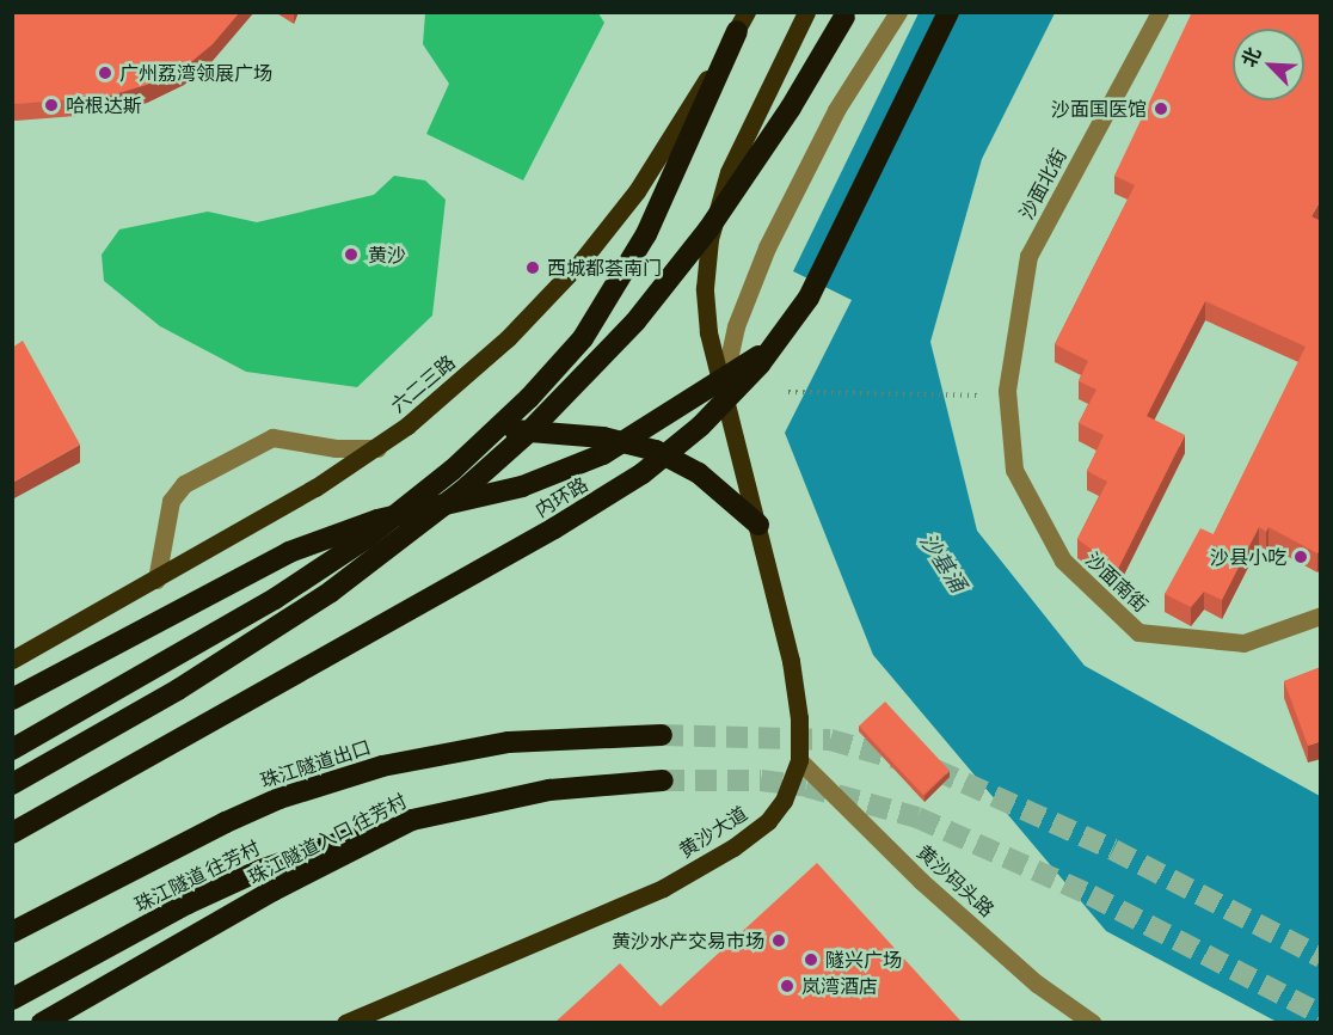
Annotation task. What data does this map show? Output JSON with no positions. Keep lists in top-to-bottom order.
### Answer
{
  "streets": {
    "highway": [
      "内环路",
      "珠江隧道出口",
      "珠江隧道入口 往芳村",
      "珠江隧道 往芳村"
    ],
    "main road": ["六二三路", "黄沙大道"],
    "street": ["沙面北街", "沙面南街", "黄沙码头路"]
  },
  "crossings": [
    ["沙面北街", "沙面南街"],
    ["黄沙大道", "黄沙码头路"],
    ["珠江隧道入口 往芳村", "珠江隧道 往芳村"]
  ],
  "water": ["沙基涌"],
  "places": [
    "广州荔湾领展广场",
    "哈根达斯",
    "沙面国医馆",
    "黄沙",
    "西城都荟南门",
    "沙县小吃",
    "黄沙水产交易市场",
    "隧兴广场",
    "岚湾酒店"
  ],
  "north": "top left"
}
